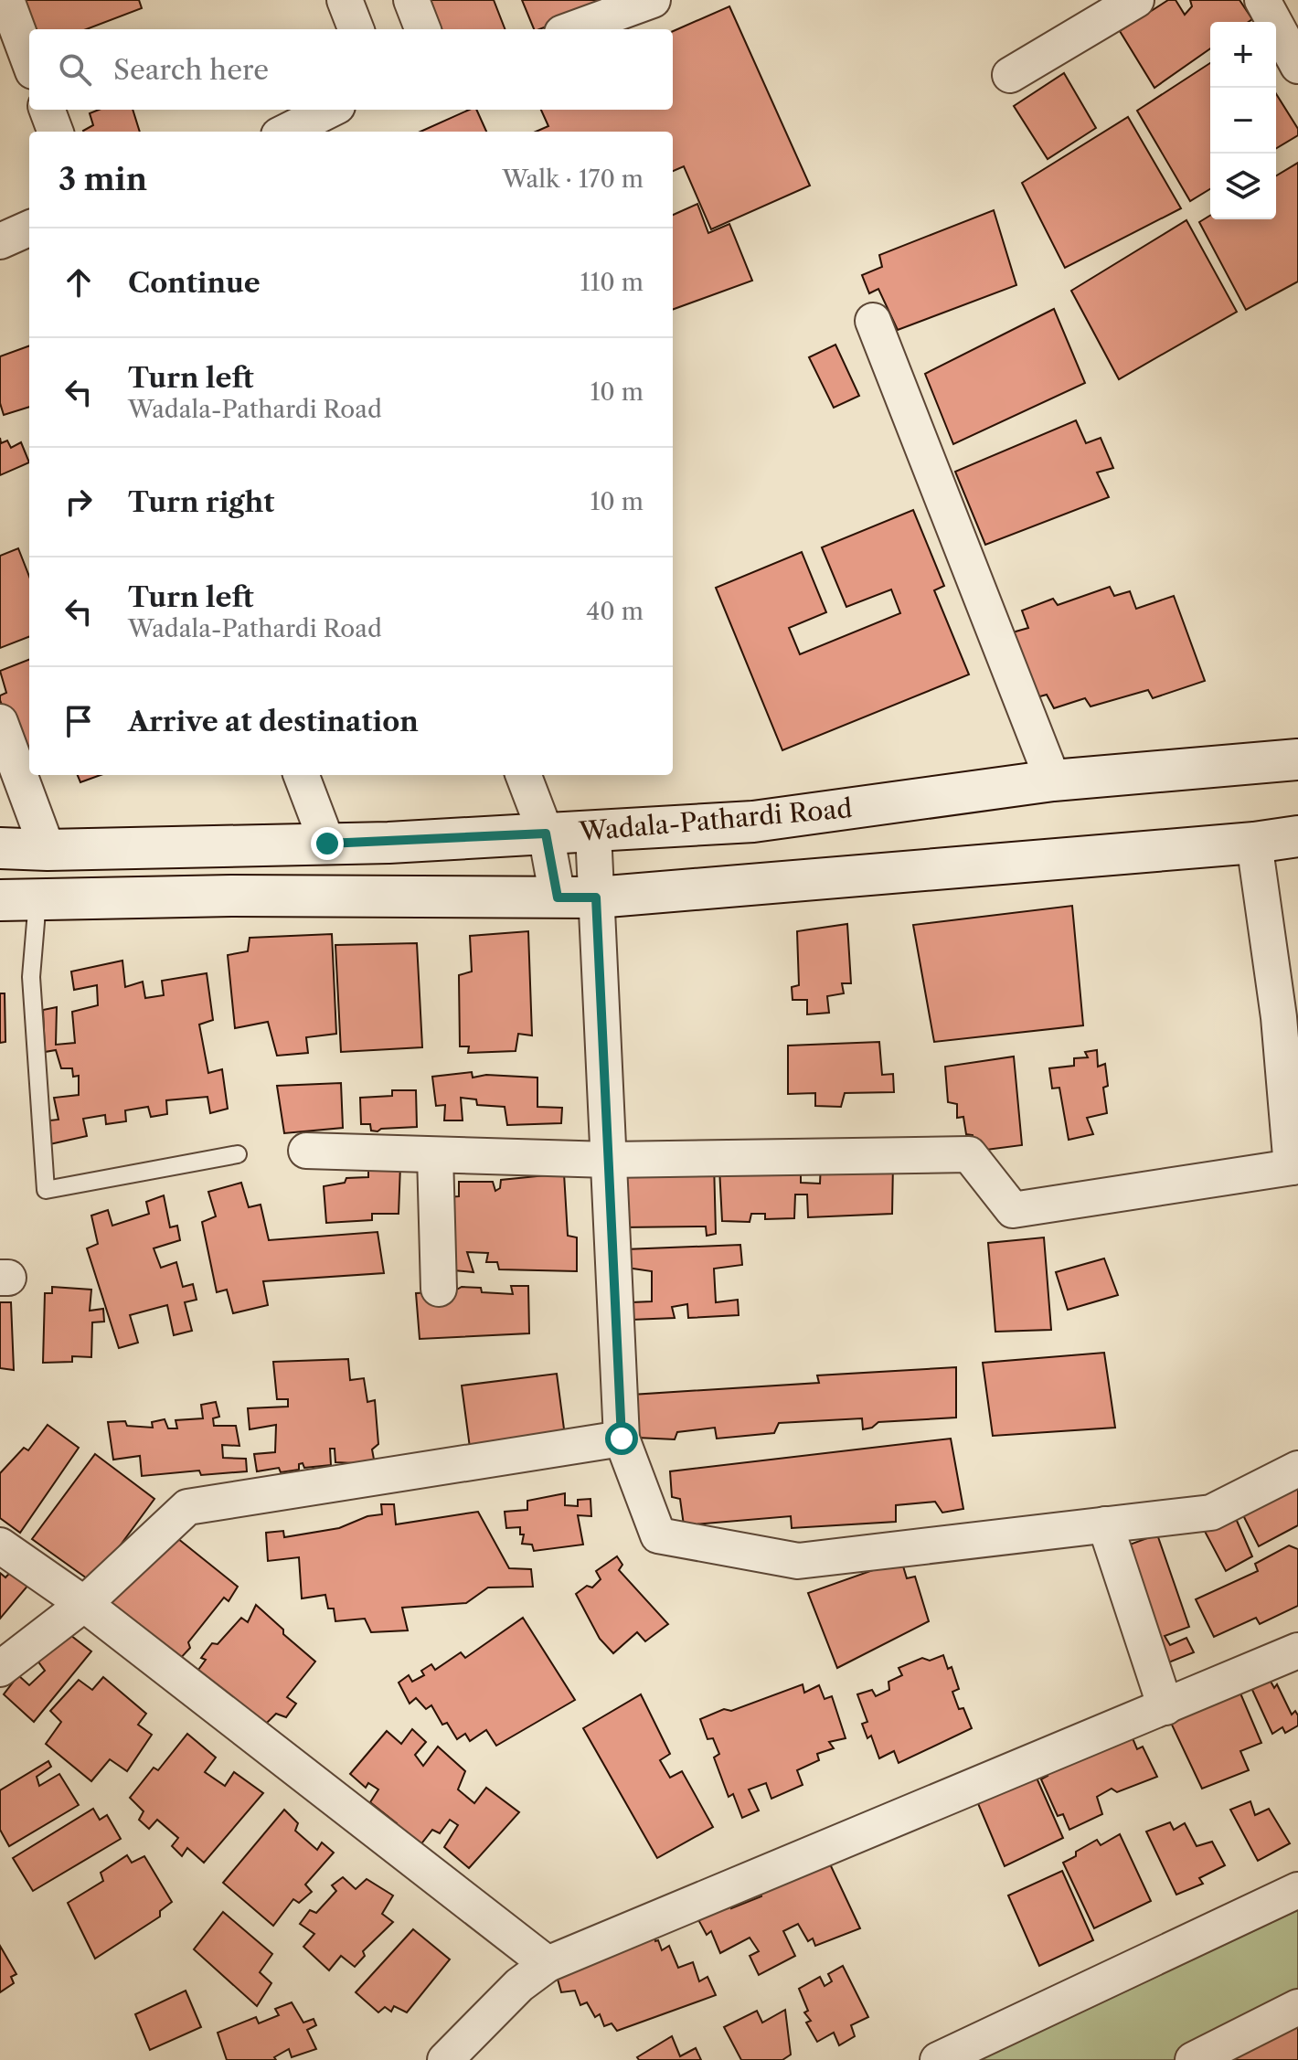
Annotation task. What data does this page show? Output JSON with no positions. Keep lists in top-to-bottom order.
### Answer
{
  "streets": {
    "main road": ["Wadala-Pathardi Road"]
  },
  "page": {
    "map_buttons": ["+", "−"],
    "search": "Search here",
    "heading": ["3 min", "Walk · 170 m"],
    "list": [
      ["Continue", "110 m"],
      ["Turn left", "Wadala-Pathardi Road", "10 m"],
      ["Turn right", "10 m"],
      ["Turn left", "Wadala-Pathardi Road", "40 m"],
      "Arrive at destination"
    ]
  }
}
